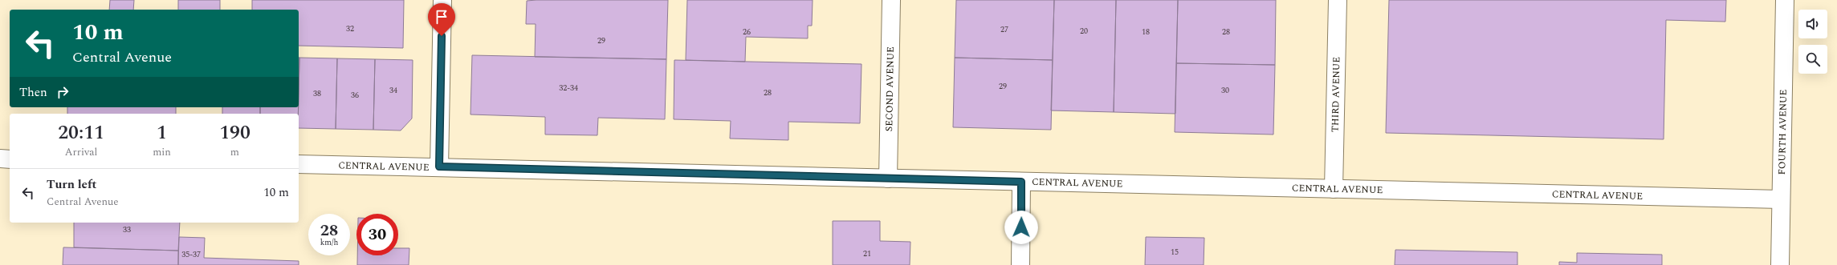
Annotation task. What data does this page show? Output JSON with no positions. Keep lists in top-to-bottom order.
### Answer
{
  "streets": {
    "street": [
      "SECOND AVENUE",
      "THIRD AVENUE",
      "FOURTH AVENUE",
      "CENTRAL AVENUE"
    ]
  },
  "crossings": [
    ["SECOND AVENUE", "CENTRAL AVENUE"],
    ["THIRD AVENUE", "CENTRAL AVENUE"],
    ["FOURTH AVENUE", "CENTRAL AVENUE"]
  ],
  "house_numbers": [
    "32",
    "27",
    "20",
    "26",
    "18",
    "28",
    "29",
    "29",
    "32-34",
    "34",
    "30",
    "28",
    "38",
    "36",
    "33",
    "15",
    "21",
    "35-37"
  ],
  "page": {
    "turn": ["10 m", "Central Avenue"],
    "then": "Then",
    "eta": [
      "20:11",
      "Arrival",
      "1",
      "min",
      "190",
      "m"
    ],
    "list": [
      {
        "name": "Turn left",
        "note": "Central Avenue",
        "value": "10 m"
      }
    ],
    "speed": "28 km/h",
    "limit": "30"
  }
}
